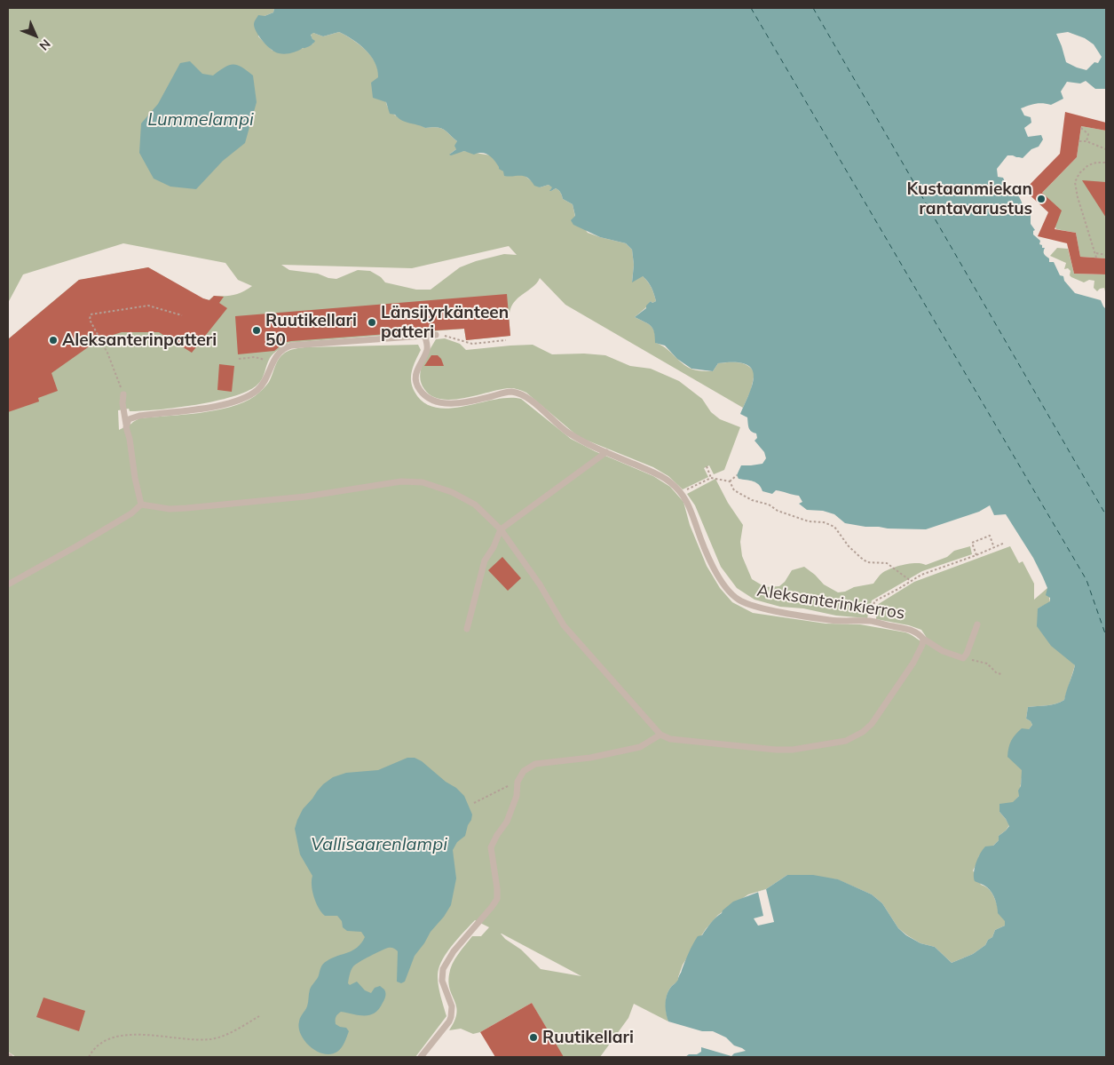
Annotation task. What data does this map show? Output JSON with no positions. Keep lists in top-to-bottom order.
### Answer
{
  "streets": {
    "lane": ["Aleksanterinkierros"]
  },
  "water": ["Lummelampi", "Vallisaarenlampi"],
  "places": [
    "Kustaanmiekan rantavarustus",
    "Länsijyrkänteen patteri",
    "Ruutikellari 50",
    "Aleksanterinpatteri",
    "Ruutikellari"
  ],
  "north": "bottom right"
}
